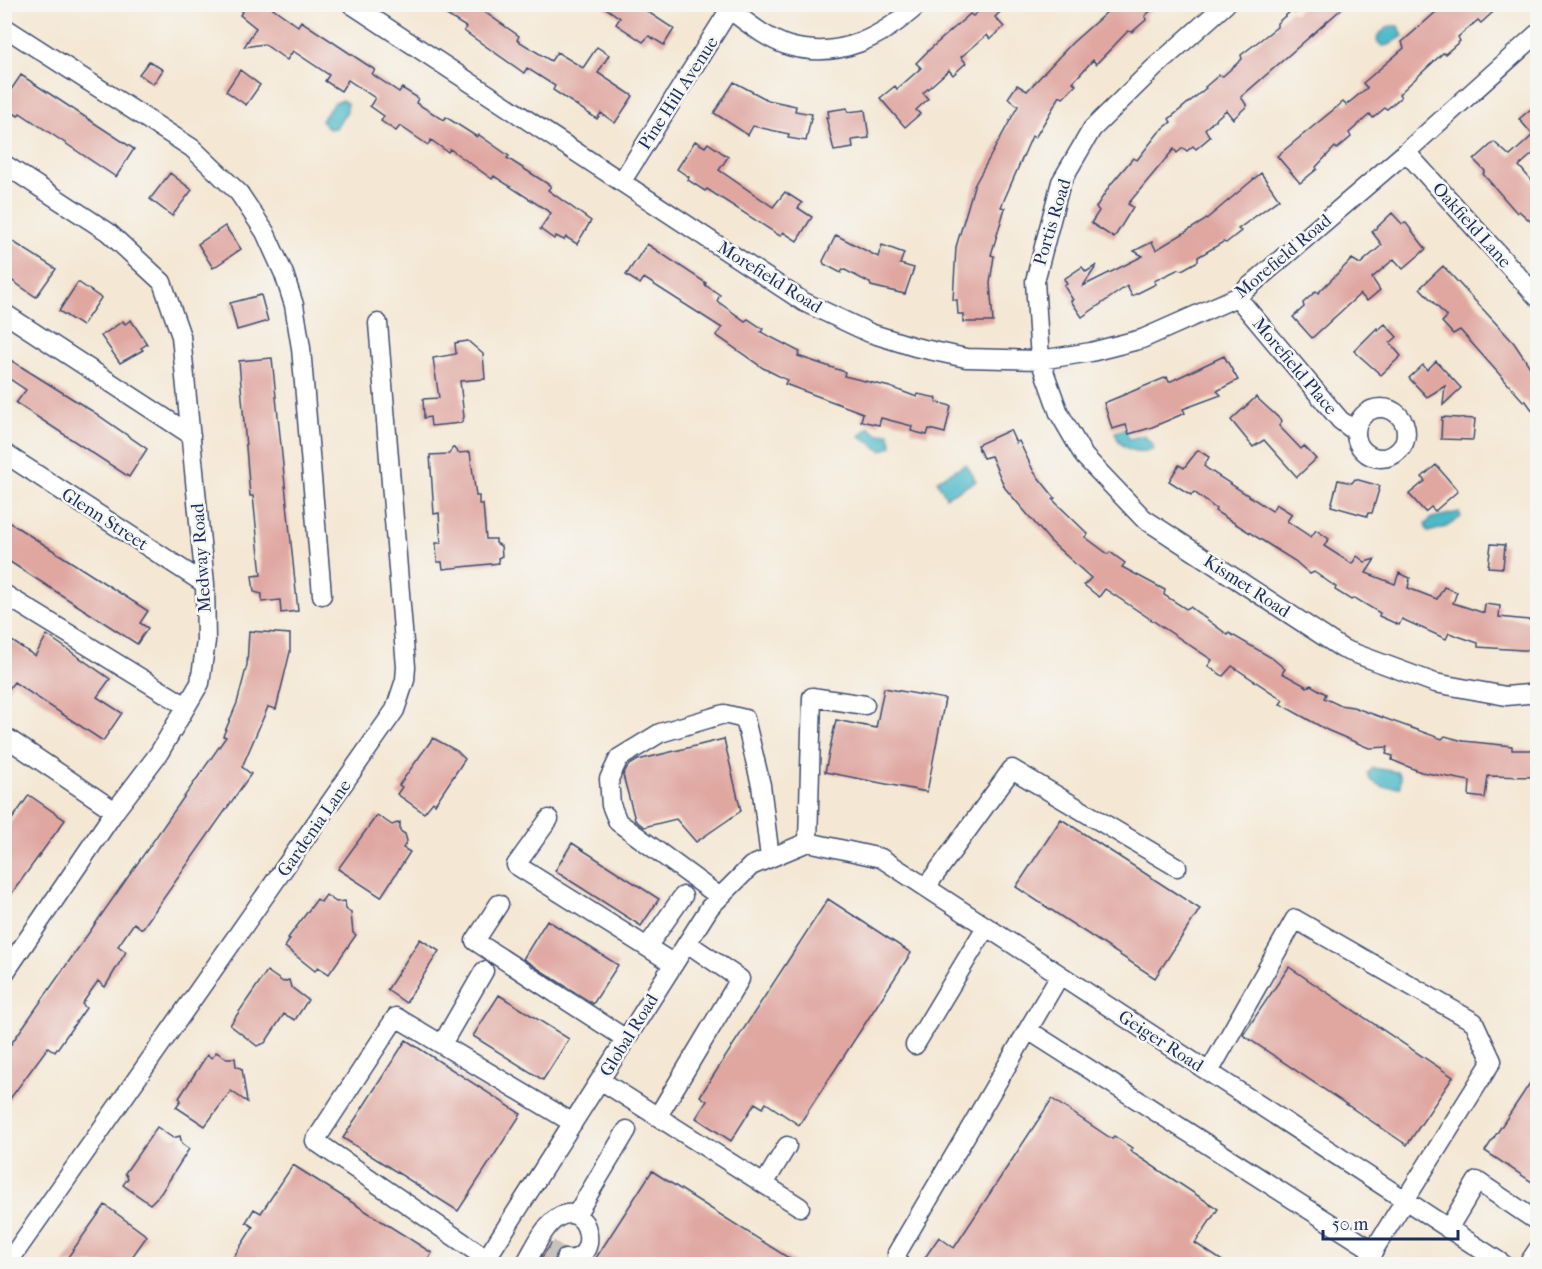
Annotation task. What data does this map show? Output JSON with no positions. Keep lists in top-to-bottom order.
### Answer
{
  "streets": {
    "street": [
      "Pine Hill Avenue",
      "Portis Road",
      "Oakfield Lane",
      "Morefield Road",
      "Morefield Place",
      "Glenn Street",
      "Medway Road",
      "Kismet Road",
      "Gardenia Lane",
      "Global Road",
      "Geiger Road"
    ]
  },
  "crossings": [
    ["Pine Hill Avenue", "Morefield Road"],
    ["Portis Road", "Morefield Road"],
    ["Portis Road", "Kismet Road"],
    ["Oakfield Lane", "Morefield Road"],
    ["Morefield Road", "Morefield Place"],
    ["Morefield Road", "Kismet Road"],
    ["Glenn Street", "Medway Road"],
    ["Global Road", "Geiger Road"]
  ],
  "scale_bar": "50 m"
}
